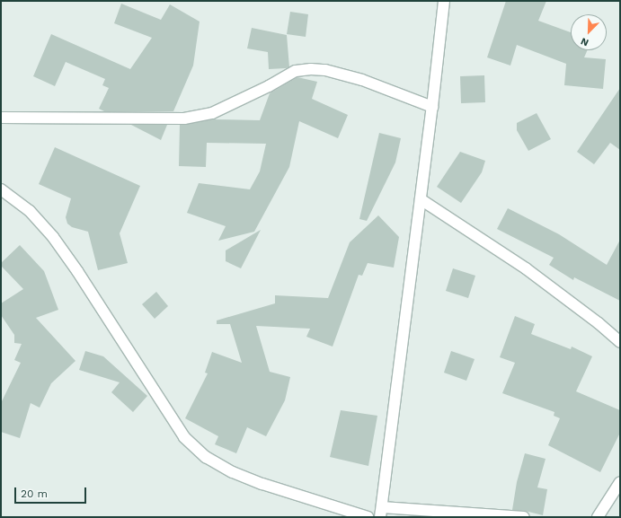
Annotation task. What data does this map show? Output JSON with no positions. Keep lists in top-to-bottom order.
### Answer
{
  "scale_bar": "20 m",
  "north": "bottom left"
}
